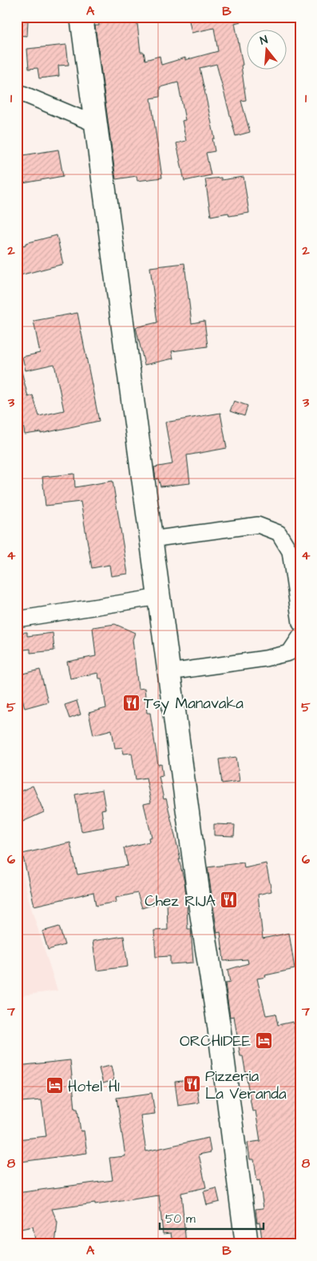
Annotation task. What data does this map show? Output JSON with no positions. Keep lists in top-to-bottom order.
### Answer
{
  "places": {
    "restaurant": ["Tsy Manavaka", "Chez RIJA", "Pizzeria La Veranda"],
    "hotel": ["ORCHIDEE", "Hotel H1"]
  },
  "scale_bar": "50 m",
  "north": "top",
  "grid": {
    "columns": ["A", "B"],
    "rows": [
      "1",
      "2",
      "3",
      "4",
      "5",
      "6",
      "7",
      "8"
    ]
  }
}
